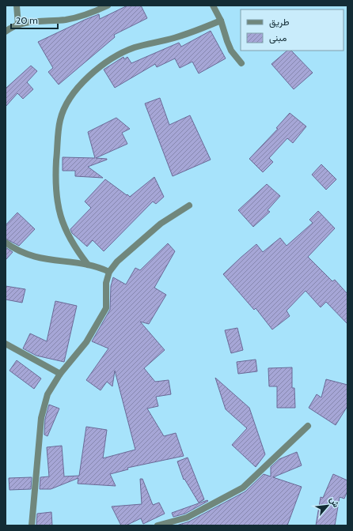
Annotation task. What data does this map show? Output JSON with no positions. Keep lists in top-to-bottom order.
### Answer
{
  "legend": ["طريق", "مبنى"],
  "scale_bar": "20 m",
  "north": "top right"
}
